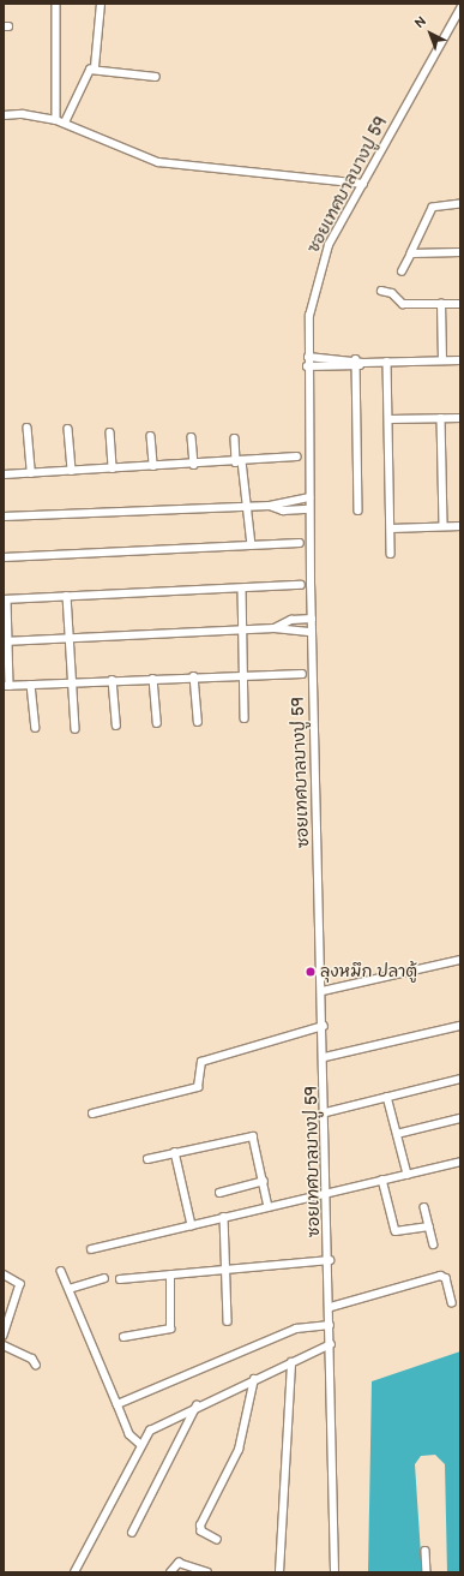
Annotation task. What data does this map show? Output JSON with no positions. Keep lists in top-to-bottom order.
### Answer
{
  "streets": {
    "street": ["ซอยเทศบาลบางปู 59"]
  },
  "places": ["ลุงหมึก ปลาตู้"],
  "north": "top left"
}
